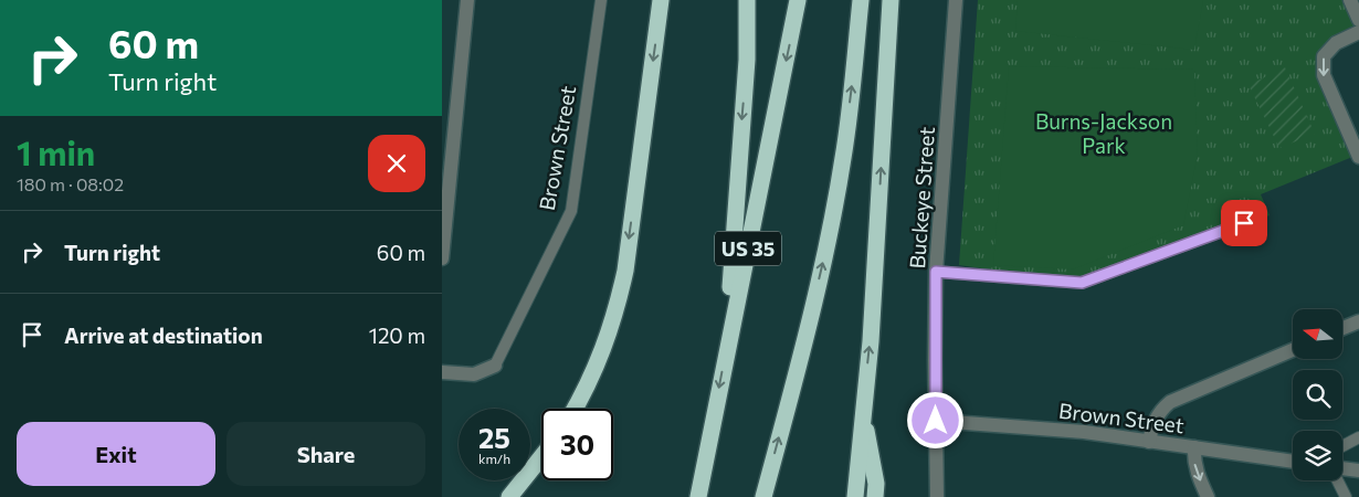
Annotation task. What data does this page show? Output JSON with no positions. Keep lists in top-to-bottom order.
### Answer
{
  "streets": {
    "highway": ["US 35"],
    "street": ["Brown Street", "Buckeye Street"]
  },
  "crossings": [
    ["Brown Street", "Buckeye Street"]
  ],
  "parks": ["Burns-Jackson Park"],
  "north": "left",
  "page": {
    "turn": ["60 m", "Turn right"],
    "heading": ["1 min", "180 m · 08:02"],
    "list": [
      {
        "name": "Turn right",
        "value": "60 m"
      },
      {
        "name": "Arrive at destination",
        "value": "120 m"
      }
    ],
    "speed": "25 km/h",
    "limit": "30",
    "buttons": ["Exit", "Share"]
  }
}
